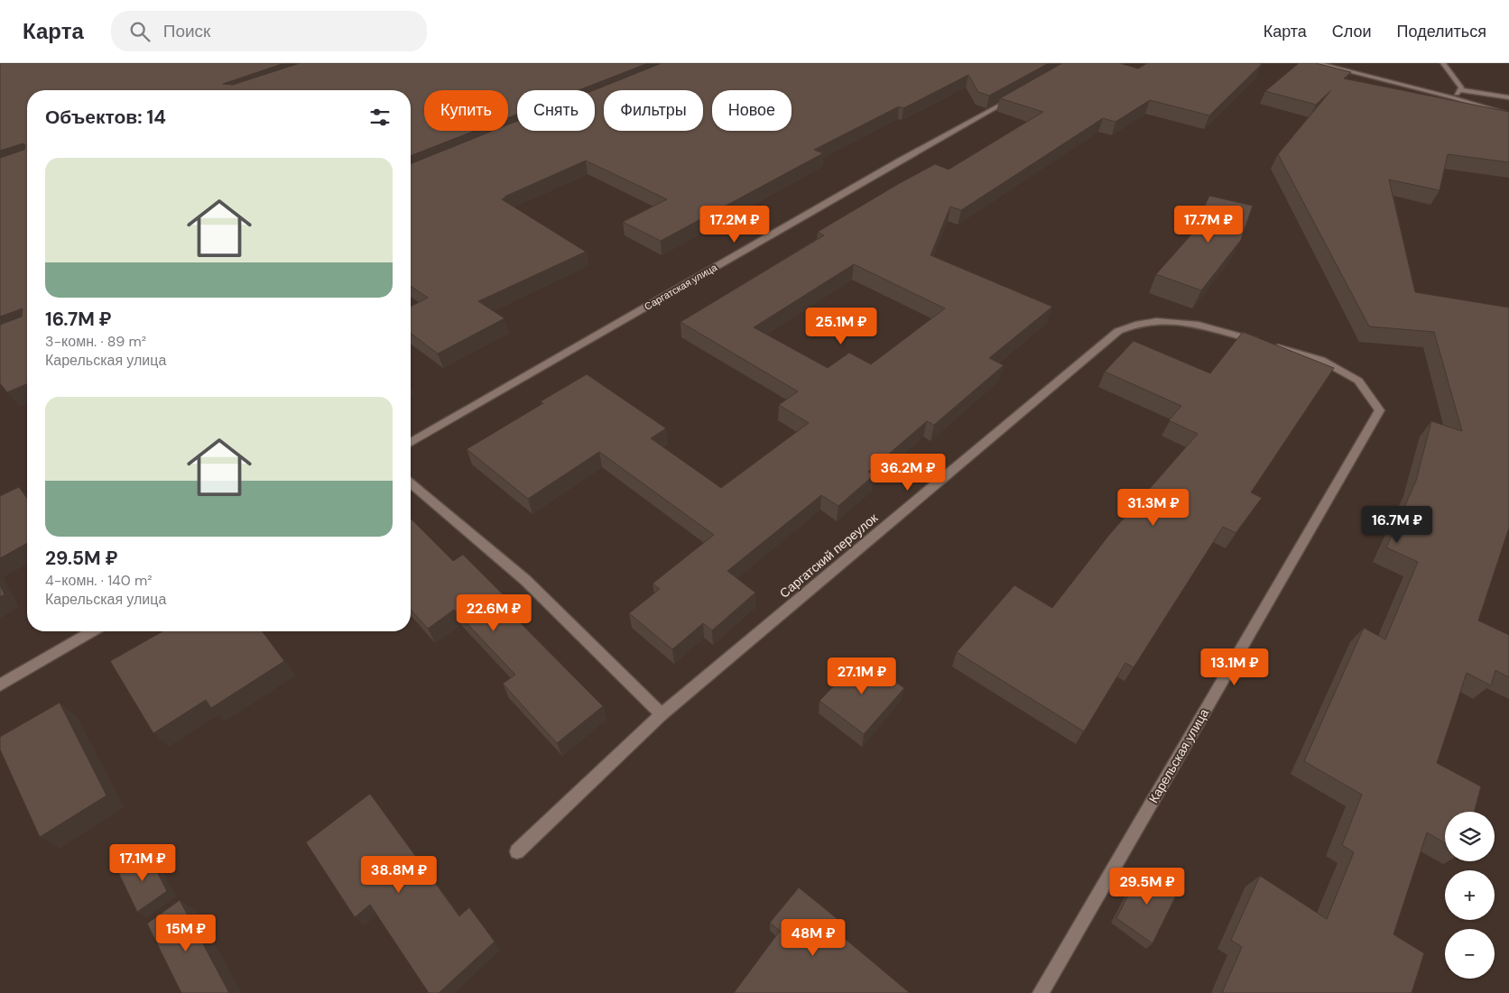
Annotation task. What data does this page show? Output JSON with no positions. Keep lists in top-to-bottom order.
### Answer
{
  "streets": {
    "street": ["Саргатская улица", "Саргатский переулок", "Карельская улица"]
  },
  "crossings": [
    ["Саргатский переулок", "Карельская улица"]
  ],
  "page": {
    "header": "Карта",
    "search": "Поиск",
    "nav": ["Карта", "Слои", "Поделиться"],
    "chip": [
      "Купить",
      "Снять",
      "Фильтры",
      "Новое"
    ],
    "heading": "Объектов: 14",
    "list": [
      {
        "name": "16.7M ₽",
        "note": "3-комн. · 89 m² · Карельская улица"
      },
      {
        "name": "29.5M ₽",
        "note": "4-комн. · 140 m² · Карельская улица"
      }
    ],
    "price": [
      "17.2M ₽",
      "17.7M ₽",
      "25.1M ₽",
      "36.2M ₽",
      "31.3M ₽",
      "16.7M ₽",
      "22.6M ₽",
      "13.1M ₽",
      "27.1M ₽",
      "17.1M ₽",
      "38.8M ₽",
      "29.5M ₽",
      "15M ₽",
      "48M ₽"
    ],
    "map_buttons": ["+", "−"]
  }
}
